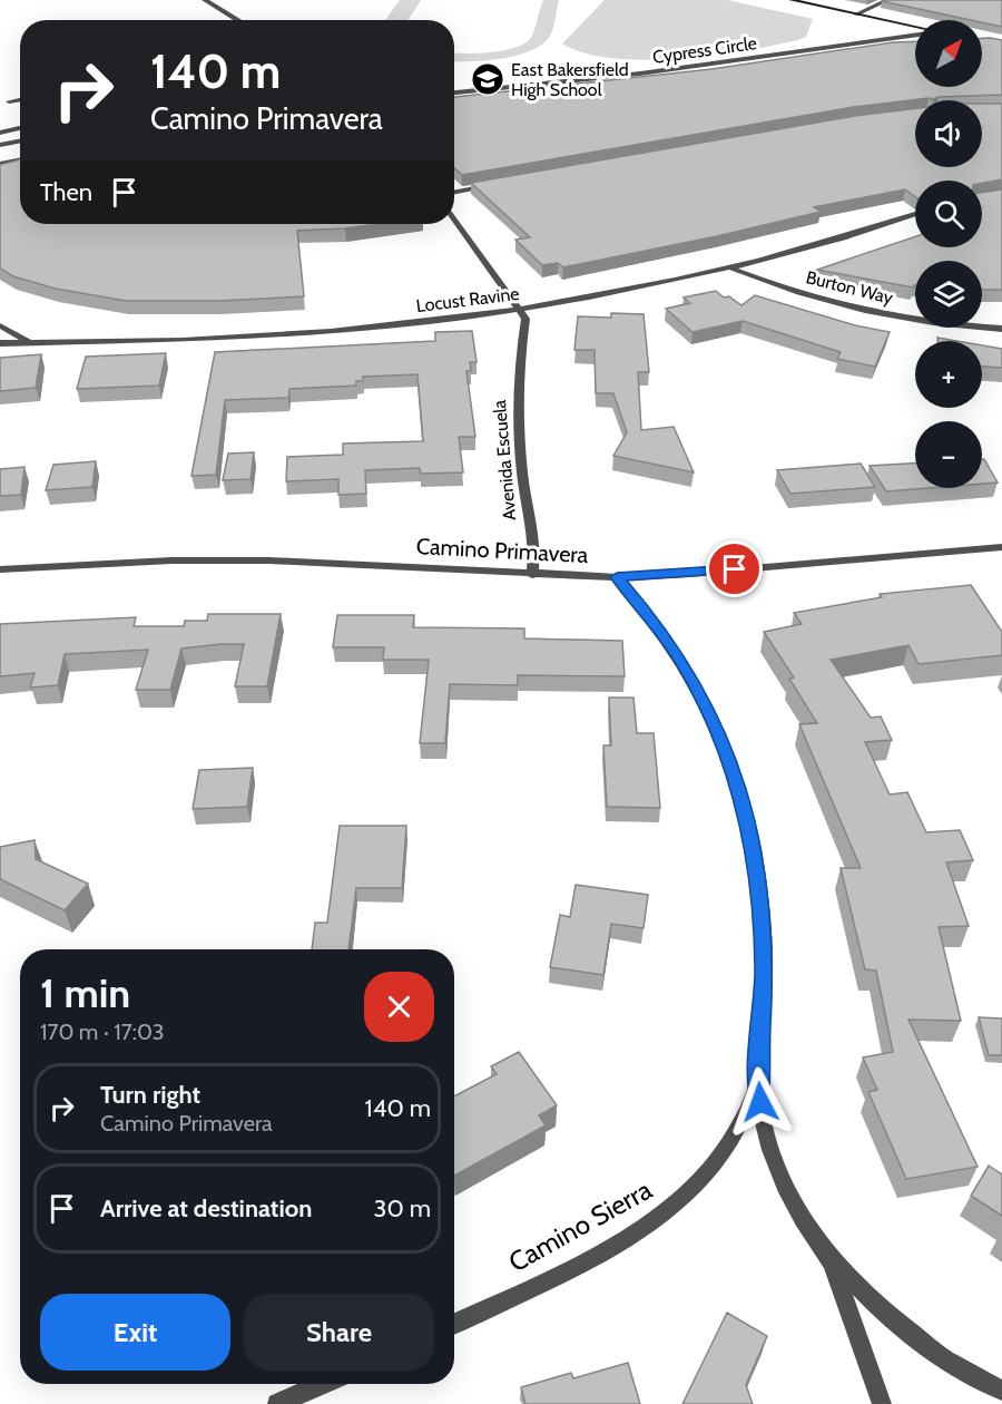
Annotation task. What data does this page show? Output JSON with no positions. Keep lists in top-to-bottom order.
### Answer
{
  "streets": {
    "street": [
      "Cypress Circle",
      "Burton Way",
      "Locust Ravine",
      "Avenida Escuela",
      "Camino Primavera",
      "Camino Sierra"
    ]
  },
  "crossings": [
    ["Burton Way", "Locust Ravine"],
    ["Locust Ravine", "Avenida Escuela"],
    ["Avenida Escuela", "Camino Primavera"]
  ],
  "places": {
    "school or university": ["East Bakersfield High School"]
  },
  "north": "top right",
  "page": {
    "map_buttons": ["+", "−"],
    "turn": ["140 m", "Camino Primavera"],
    "then": "Then",
    "heading": ["1 min", "170 m · 17:03"],
    "list": [
      {
        "name": "Turn right",
        "note": "Camino Primavera",
        "value": "140 m"
      },
      {
        "name": "Arrive at destination",
        "value": "30 m"
      }
    ],
    "buttons": ["Exit", "Share"]
  }
}
